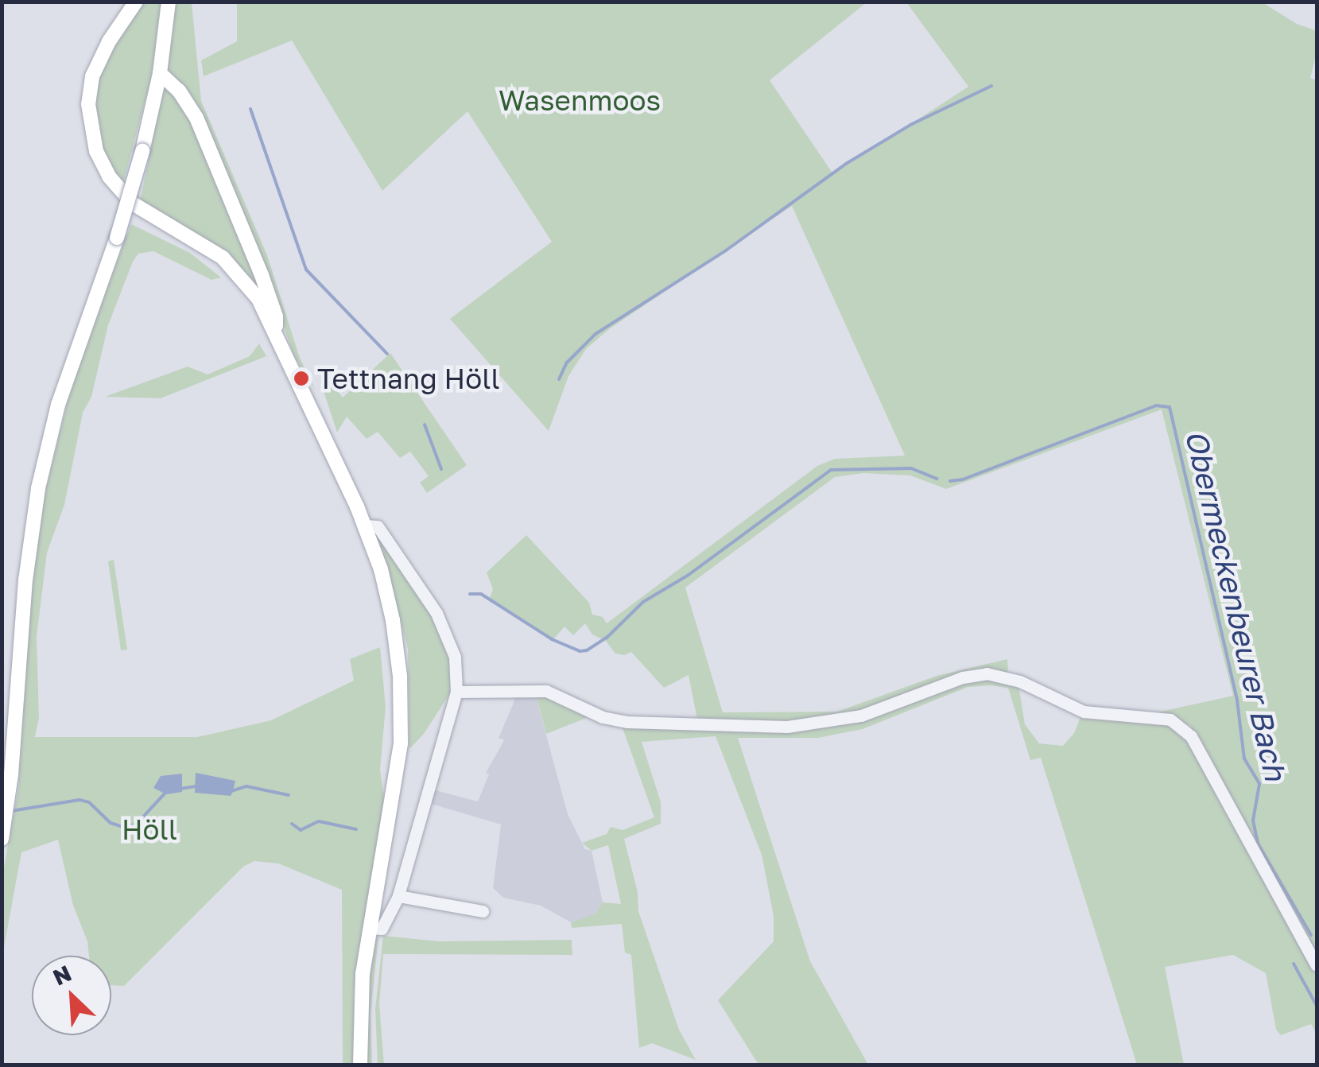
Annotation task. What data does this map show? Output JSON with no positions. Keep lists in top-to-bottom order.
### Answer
{
  "water": ["Obermeckenbeurer Bach"],
  "parks": ["Wasenmoos", "Höll"],
  "places": ["Tettnang Höll"],
  "north": "top left"
}
